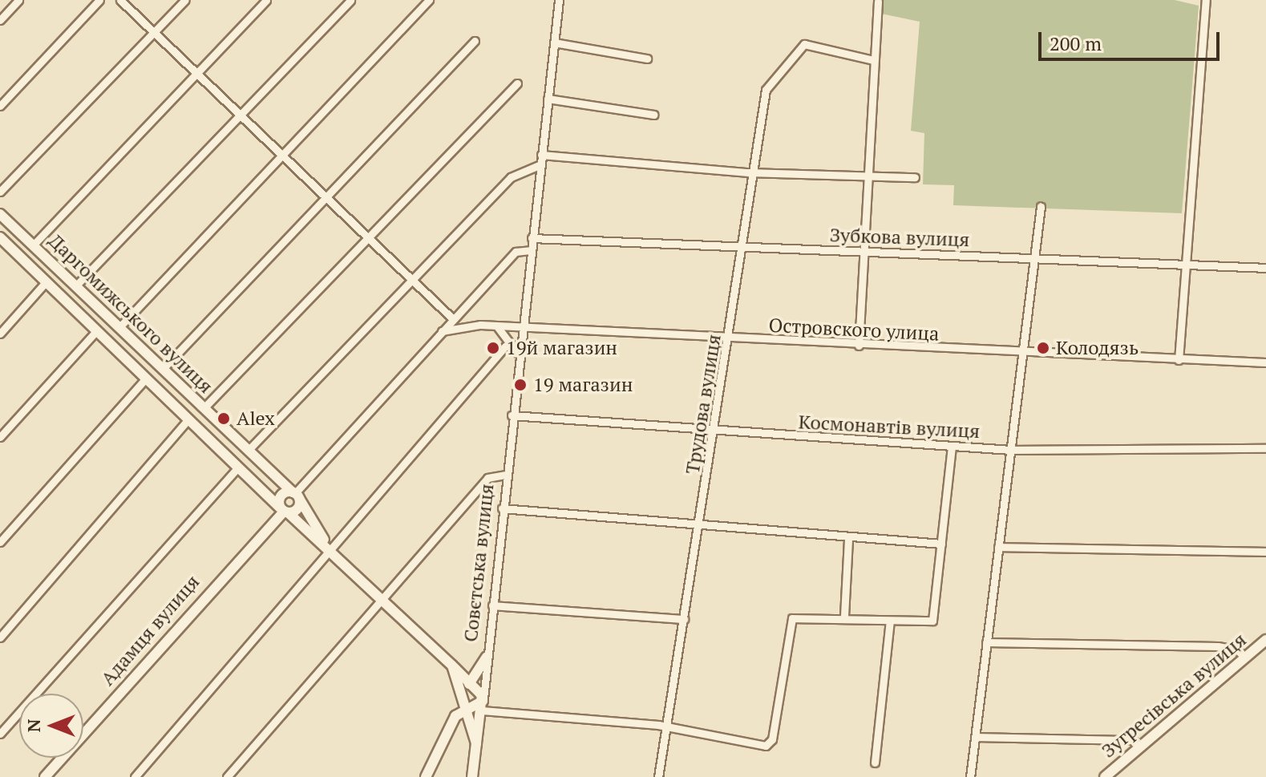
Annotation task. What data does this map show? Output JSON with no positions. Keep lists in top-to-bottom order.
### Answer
{
  "streets": {
    "street": [
      "Зубкова вулиця",
      "Даргомижського вулиця",
      "Островского улица",
      "Трудова вулиця",
      "Космонавтів вулиця",
      "Совєтська вулиця",
      "Адамця вулиця",
      "Зугресівська вулиця"
    ]
  },
  "crossings": [
    ["Зубкова вулиця", "Трудова вулиця"],
    ["Зубкова вулиця", "Совєтська вулиця"],
    ["Даргомижського вулиця", "Адамця вулиця"],
    ["Островского улица", "Трудова вулиця"],
    ["Островского улица", "Совєтська вулиця"],
    ["Трудова вулиця", "Космонавтів вулиця"],
    ["Космонавтів вулиця", "Совєтська вулиця"]
  ],
  "places": [
    "19й магазин",
    "Колодязь",
    "19 магазин",
    "Alex"
  ],
  "scale_bar": "200 m",
  "north": "left"
}
